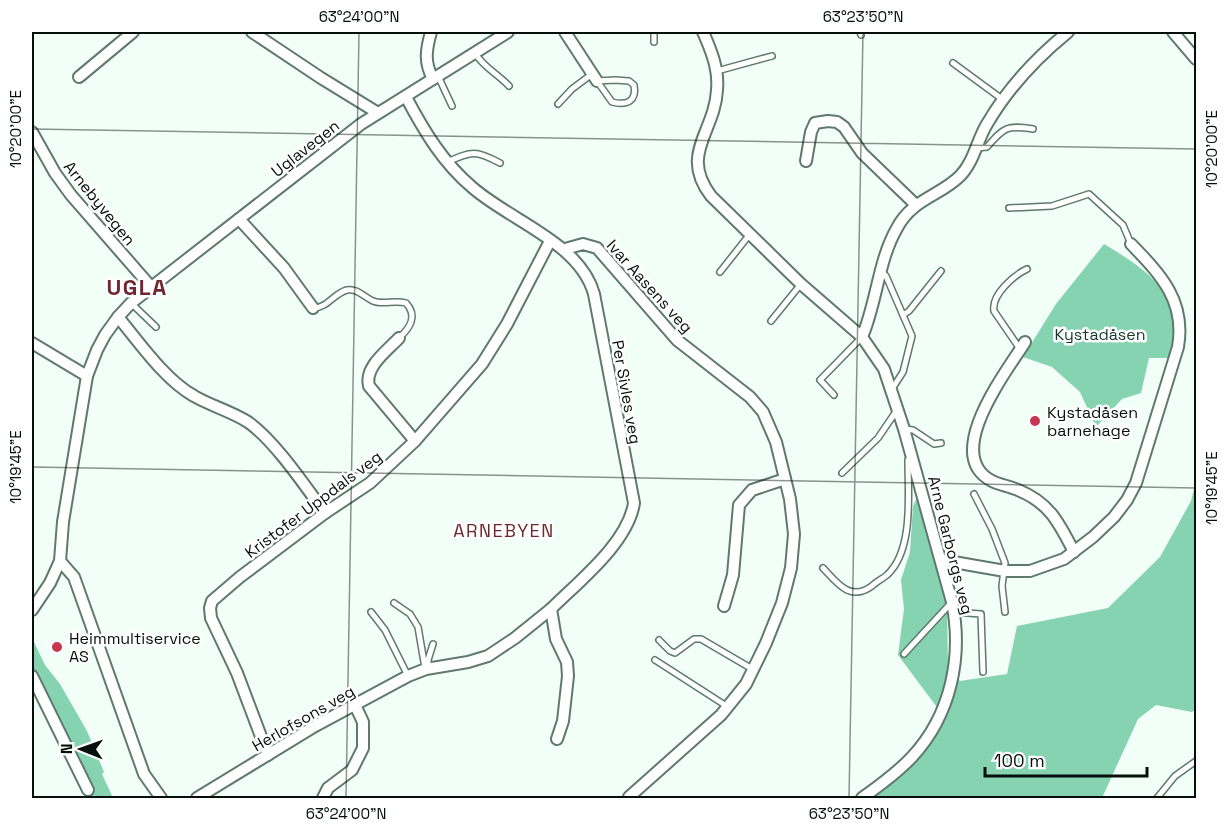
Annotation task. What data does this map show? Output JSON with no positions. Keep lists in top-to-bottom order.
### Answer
{
  "streets": {
    "street": [
      "Uglavegen",
      "Arnebyvegen",
      "Ivar Aasens veg",
      "Per Sivles veg",
      "Kristofer Uppdals veg",
      "Arne Garborgs veg",
      "Herlofsons veg"
    ]
  },
  "crossings": [
    ["Uglavegen", "Arnebyvegen"],
    ["Uglavegen", "Per Sivles veg"],
    ["Ivar Aasens veg", "Per Sivles veg"],
    ["Per Sivles veg", "Kristofer Uppdals veg"],
    ["Per Sivles veg", "Herlofsons veg"],
    ["Kristofer Uppdals veg", "Herlofsons veg"]
  ],
  "districts": ["UGLA", "ARNEBYEN"],
  "parks": ["Kystadåsen"],
  "places": ["Kystadåsen barnehage", "Heimmultiservice AS"],
  "scale_bar": "100 m",
  "north": "left",
  "coordinates": [
    "63°24'00\"N",
    "63°23'50\"N",
    "10°20'00\"E",
    "10°19'45\"E"
  ]
}
